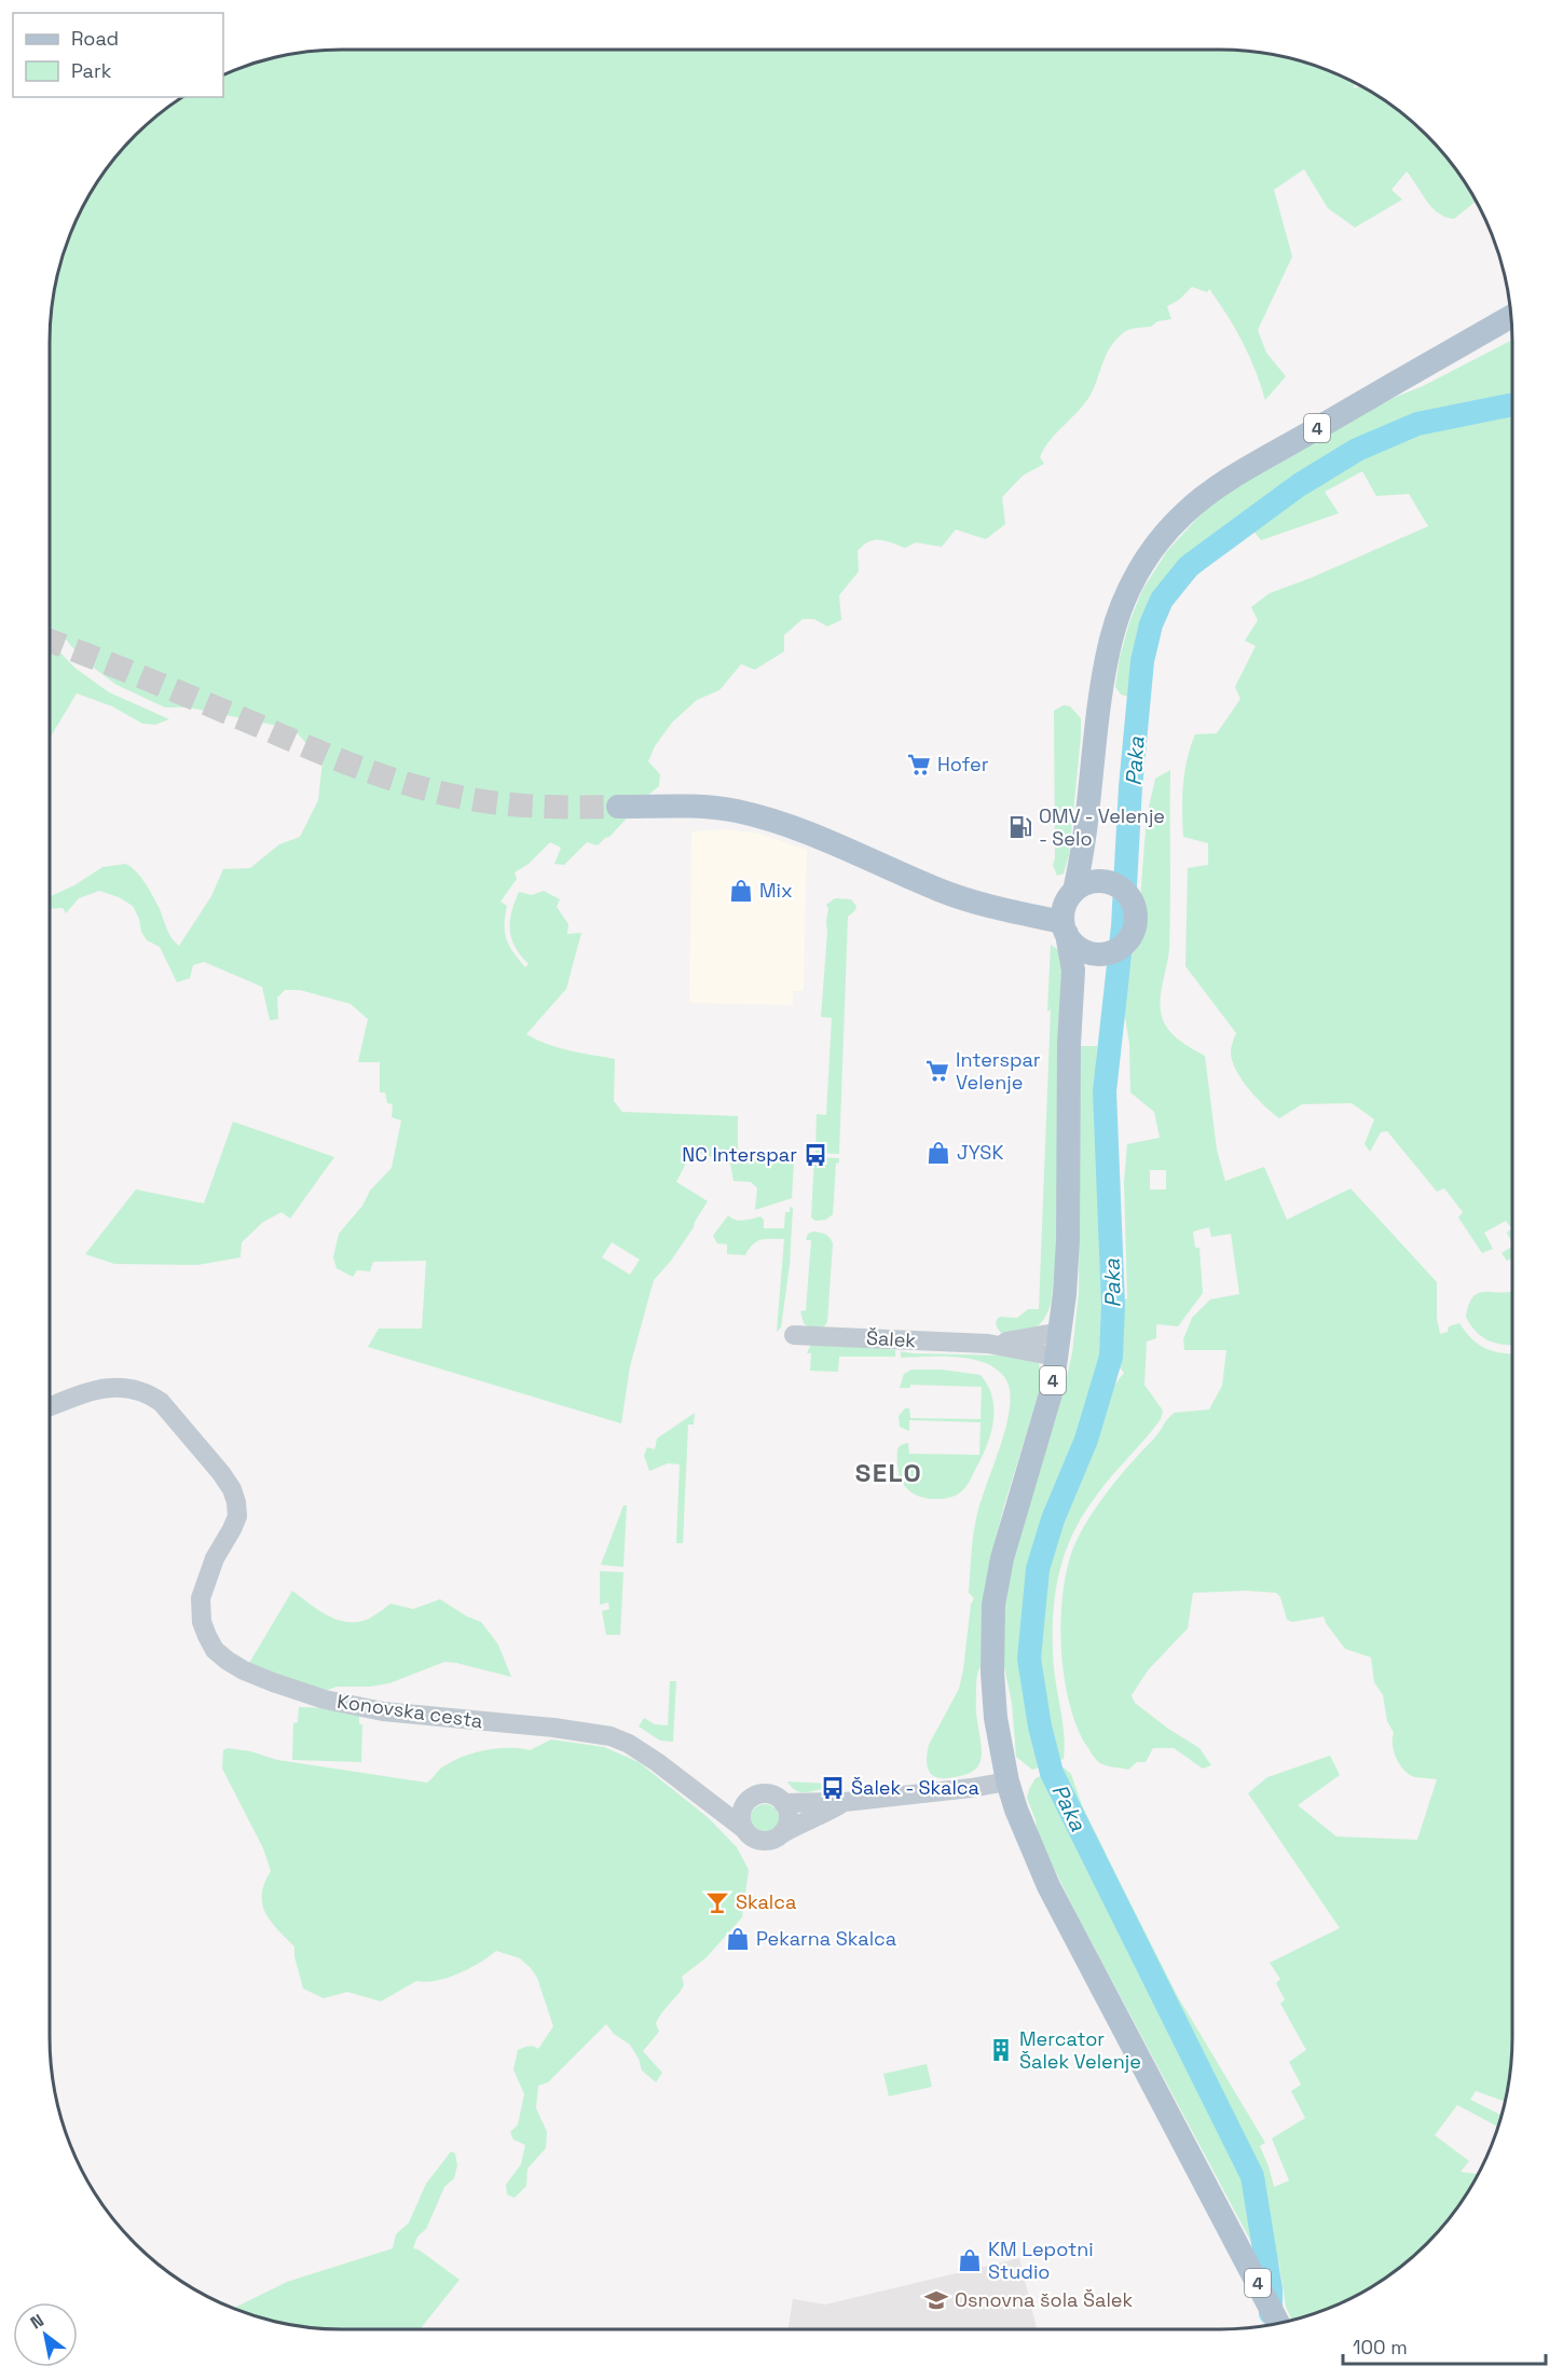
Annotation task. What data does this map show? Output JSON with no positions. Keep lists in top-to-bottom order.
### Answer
{
  "streets": {
    "main road": ["4"],
    "street": ["Šalek", "Konovska cesta"]
  },
  "districts": ["SELO"],
  "water": ["Paka"],
  "places": {
    "supermarket": ["Hofer", "Interspar Velenje"],
    "fuel station": ["OMV - Velenje - Selo"],
    "shop": [
      "Mix",
      "JYSK",
      "Pekarna Skalca",
      "KM Lepotni Studio"
    ],
    "bus stop": ["NC Interspar", "Šalek - Skalca"],
    "bar": ["Skalca"],
    "building": ["Mercator Šalek Velenje"],
    "school or university": ["Osnovna šola Šalek"]
  },
  "legend": ["Road", "Park"],
  "scale_bar": "100 m",
  "north": "top left"
}
